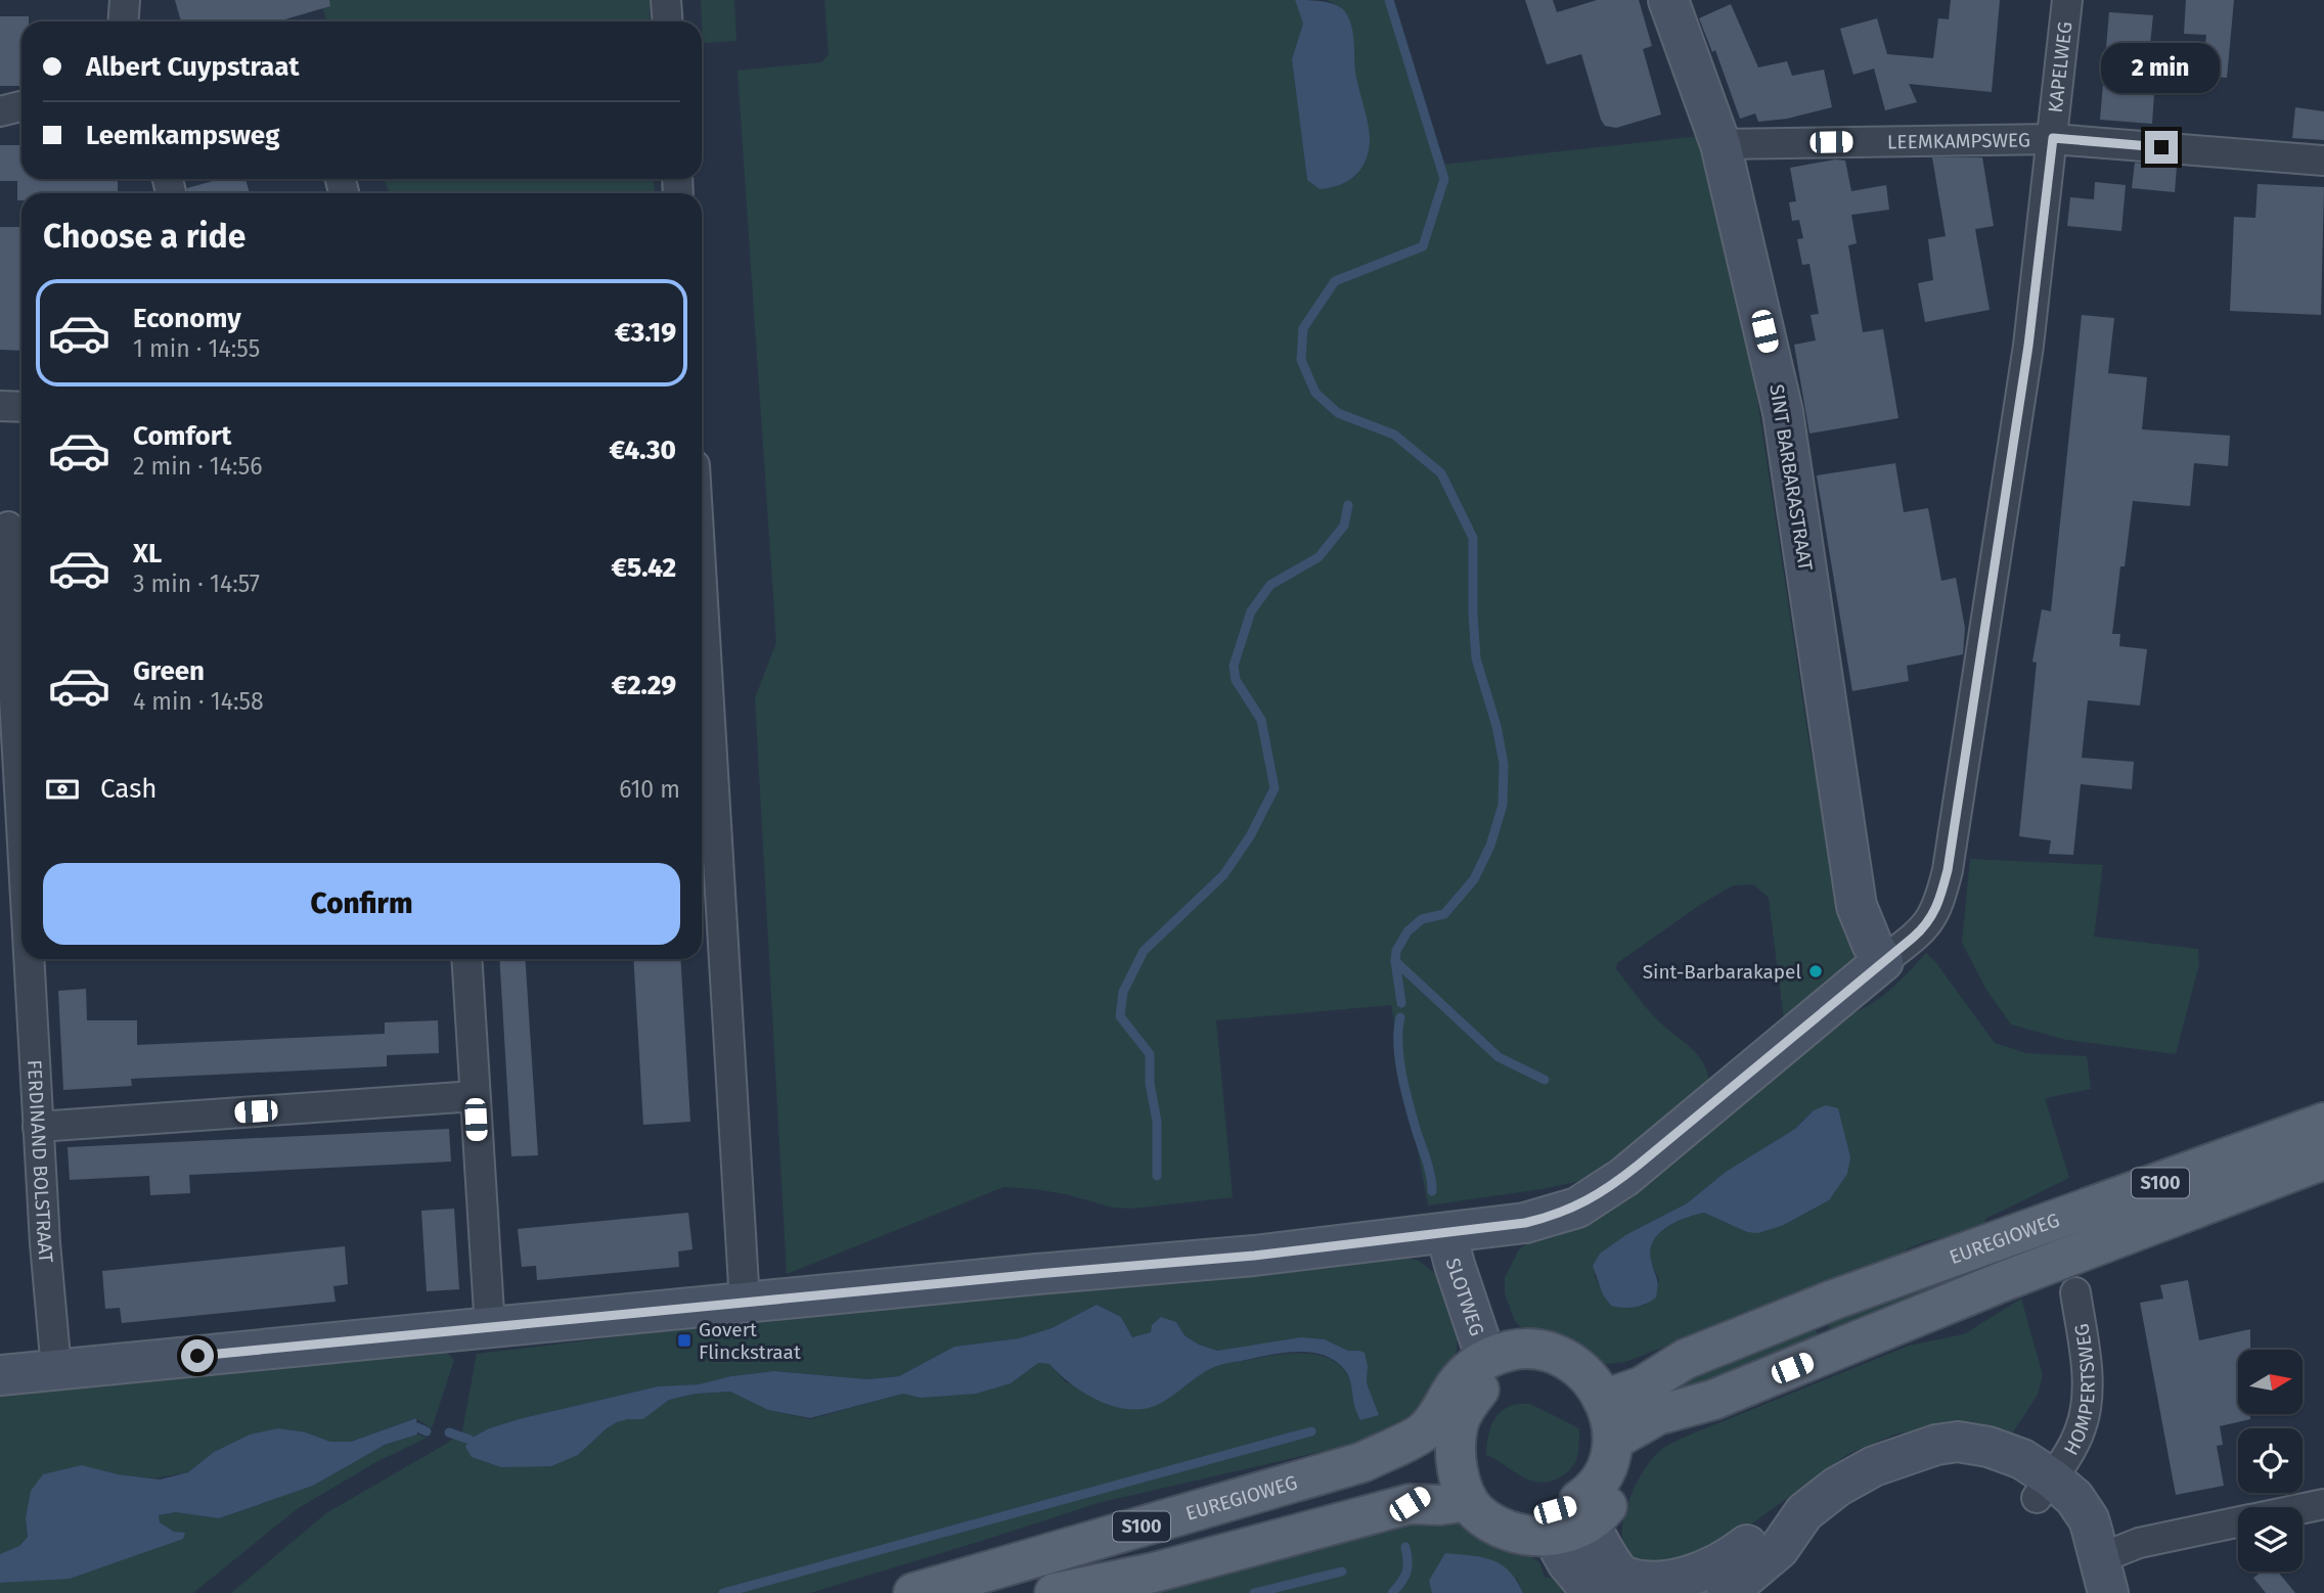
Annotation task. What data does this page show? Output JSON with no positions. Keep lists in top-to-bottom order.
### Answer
{
  "streets": {
    "main road": ["S100", "EUREGIOWEG"],
    "street": [
      "KAPELWEG",
      "LEEMKAMPSWEG",
      "SINT BARBARASTRAAT",
      "FERDINAND BOLSTRAAT",
      "SLOTWEG",
      "HOMPERTSWEG"
    ]
  },
  "crossings": [
    ["KAPELWEG", "LEEMKAMPSWEG"],
    ["KAPELWEG", "SINT BARBARASTRAAT"],
    ["KAPELWEG", "SLOTWEG"],
    ["LEEMKAMPSWEG", "SINT BARBARASTRAAT"],
    ["SINT BARBARASTRAAT", "SLOTWEG"],
    ["FERDINAND BOLSTRAAT", "SLOTWEG"],
    ["S100", "EUREGIOWEG"],
    ["S100", "SLOTWEG"],
    ["S100", "HOMPERTSWEG"],
    ["EUREGIOWEG", "SLOTWEG"],
    ["EUREGIOWEG", "HOMPERTSWEG"],
    ["SLOTWEG", "HOMPERTSWEG"]
  ],
  "places": {
    "other": ["Sint-Barbarakapel"],
    "transit": ["Govert Flinckstraat"]
  },
  "north": "right",
  "page": {
    "banner": ["Albert Cuypstraat", "Leemkampsweg"],
    "bubble": "2 min",
    "heading": "Choose a ride",
    "list": [
      {
        "name": "Economy",
        "note": "1 min · 14:55",
        "value": "€3.19"
      },
      {
        "name": "Comfort",
        "note": "2 min · 14:56",
        "value": "€4.30"
      },
      {
        "name": "XL",
        "note": "3 min · 14:57",
        "value": "€5.42"
      },
      {
        "name": "Green",
        "note": "4 min · 14:58",
        "value": "€2.29"
      }
    ],
    "pay": ["Cash", "610 m"],
    "buttons": "Confirm"
  }
}
